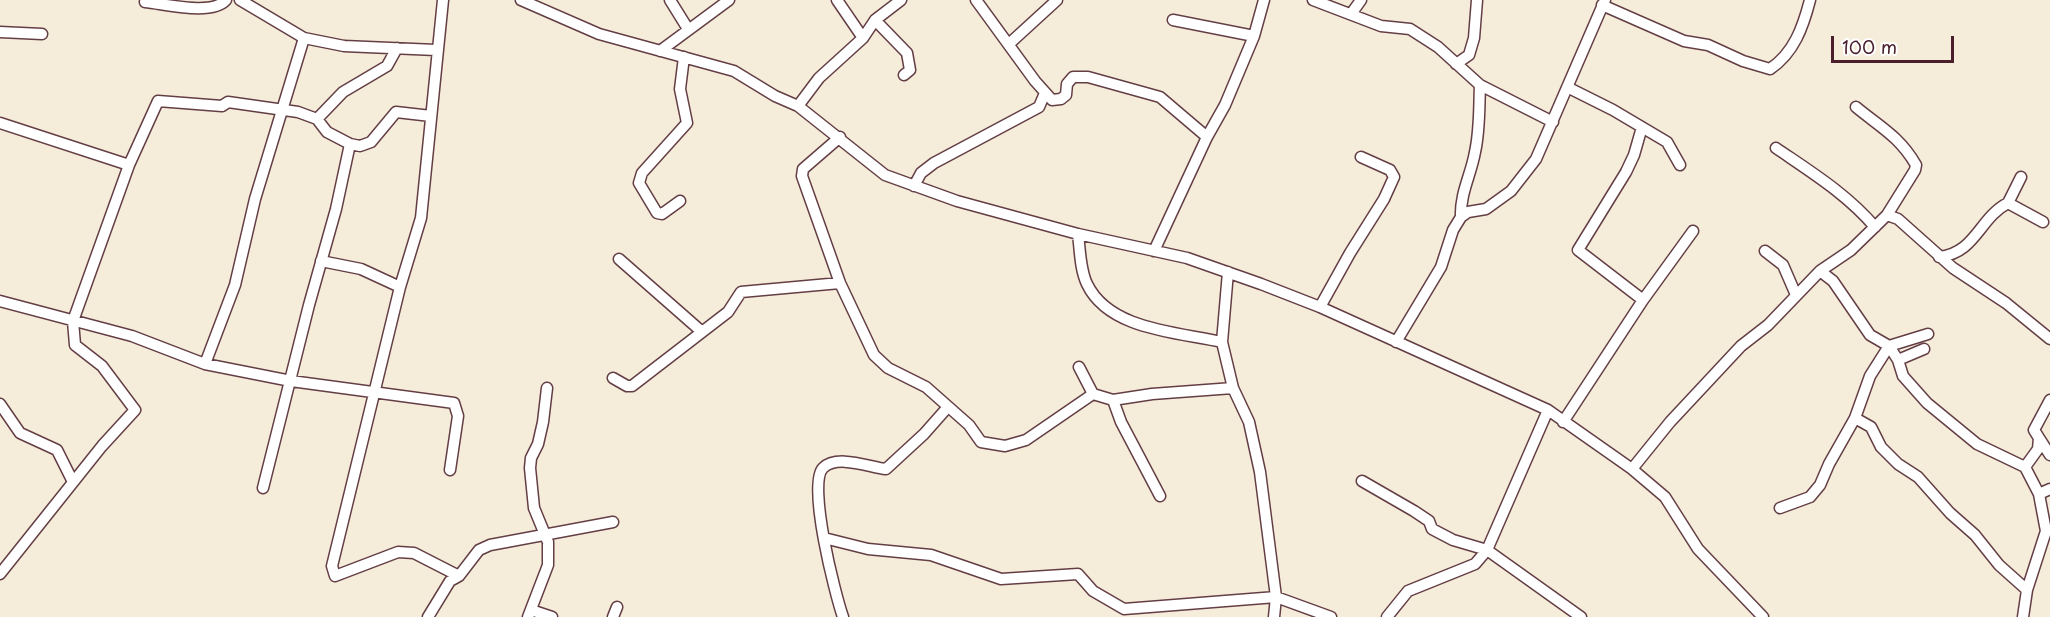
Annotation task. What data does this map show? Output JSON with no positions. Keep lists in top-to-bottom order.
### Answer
{
  "scale_bar": "100 m"
}
